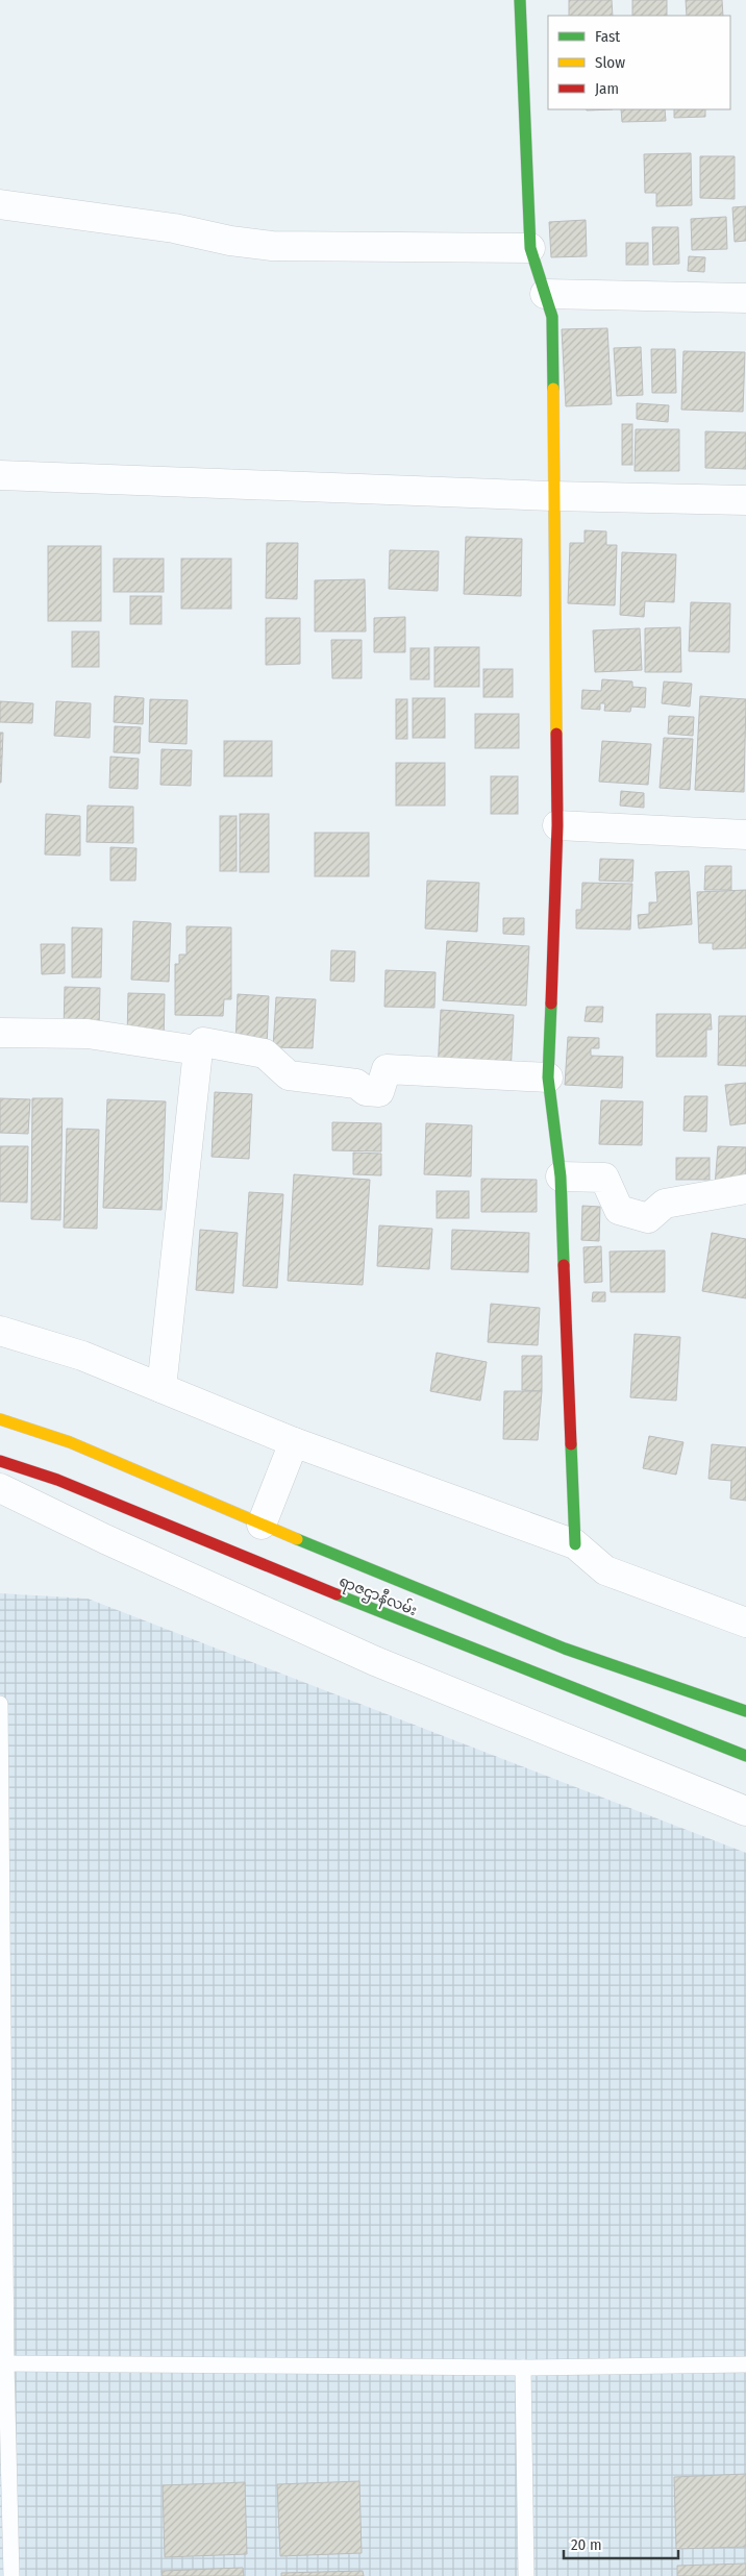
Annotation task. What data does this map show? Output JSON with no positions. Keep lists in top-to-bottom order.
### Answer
{
  "streets": {
    "main road": ["ရာဇဌာနီလမ်း"]
  },
  "legend": ["Fast", "Slow", "Jam"],
  "scale_bar": "20 m"
}
